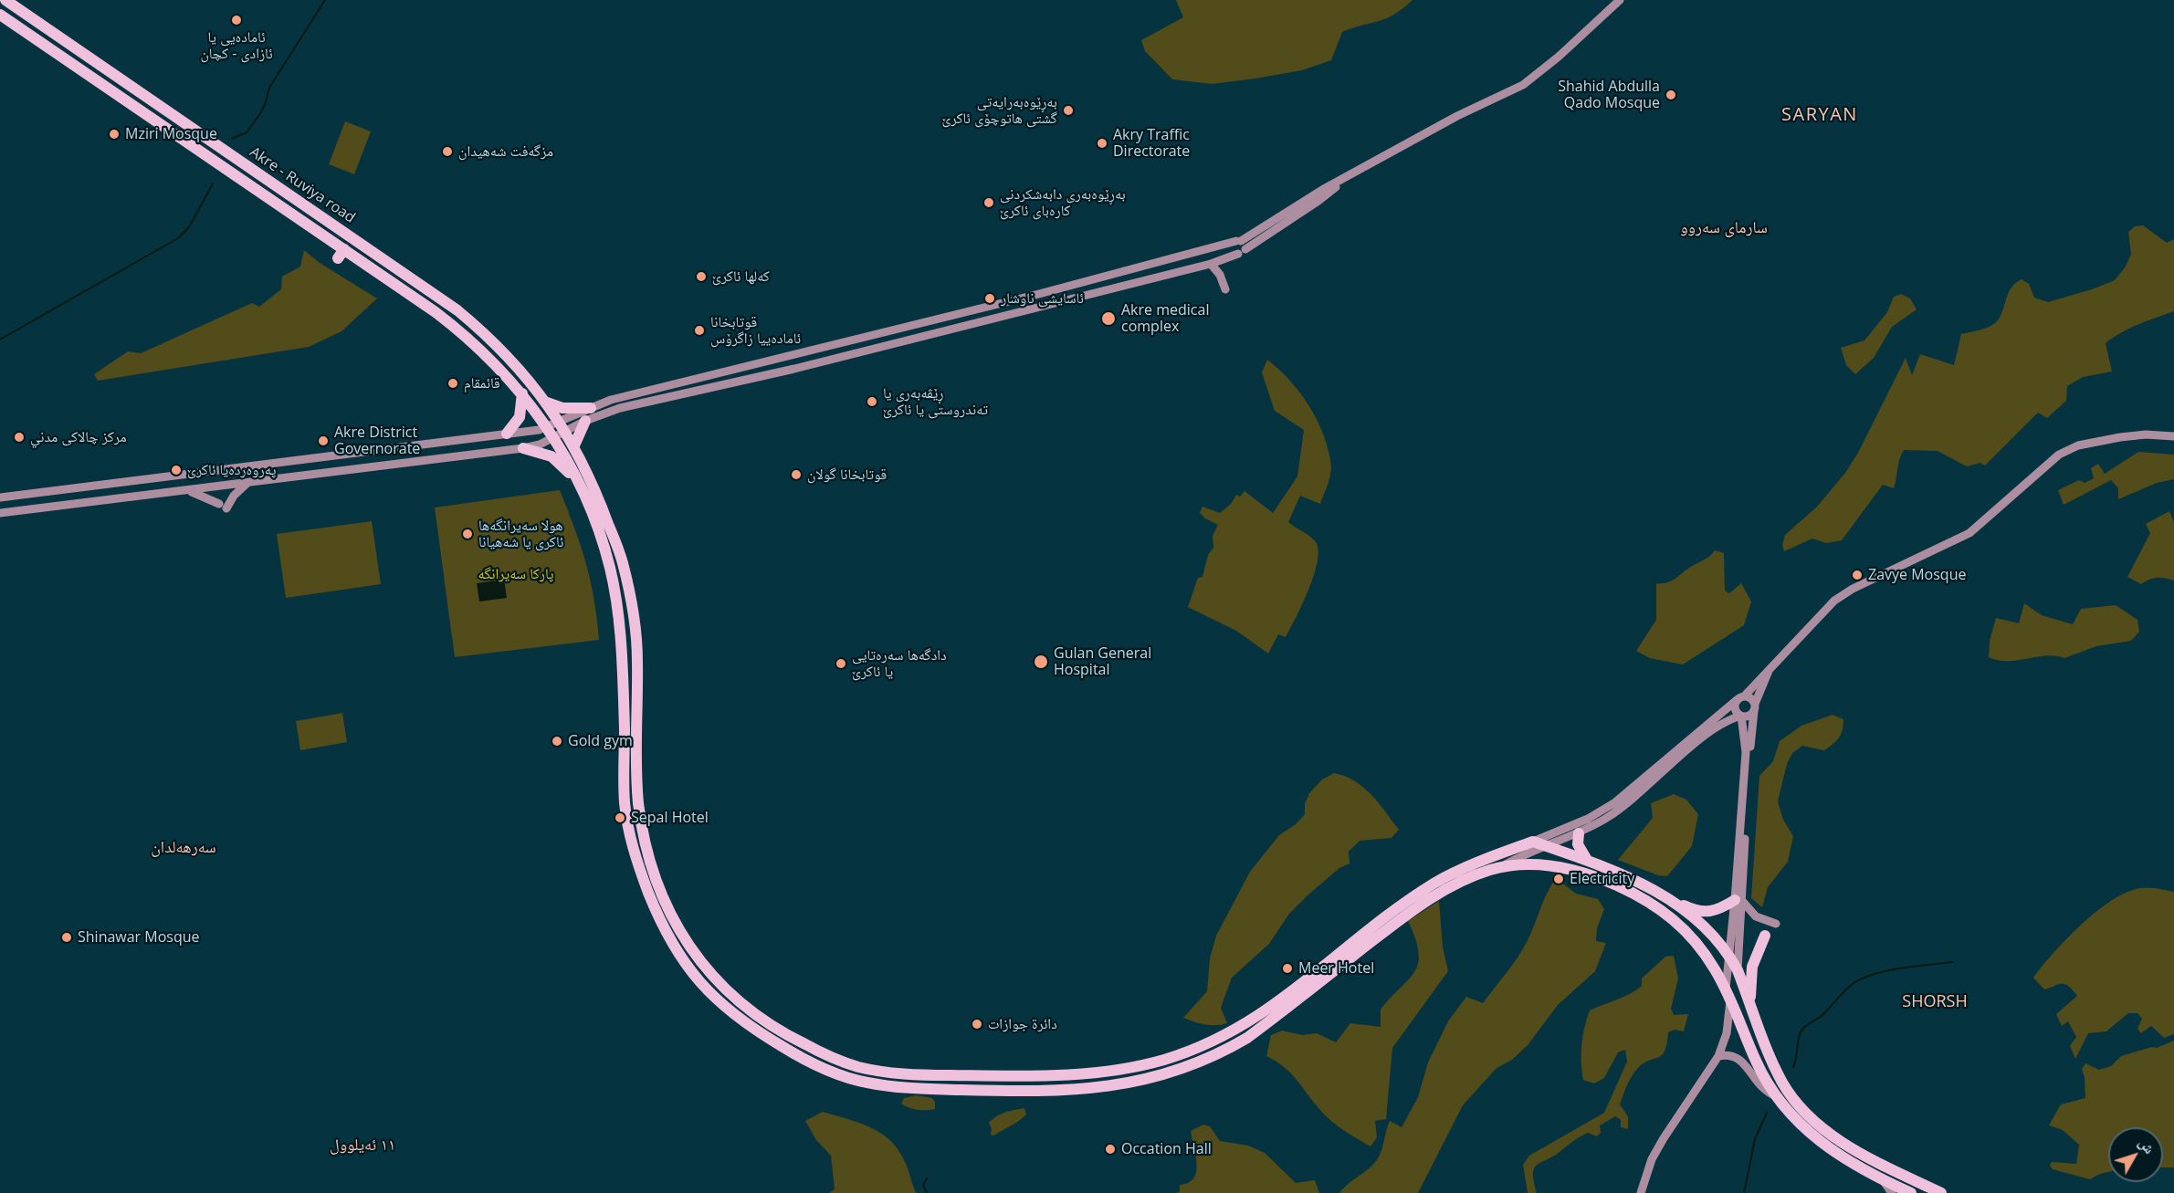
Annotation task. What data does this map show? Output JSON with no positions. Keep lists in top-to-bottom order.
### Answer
{
  "streets": {
    "highway": ["Akre - Ruviya road"]
  },
  "districts": [
    "SARYAN",
    "سارمای سەروو",
    "سەرهەلدان",
    "SHORSH",
    "١١ ئەیلوول"
  ],
  "parks": ["پارکا سەیرانگه"],
  "places": [
    "ئامادەیی یا ئازادی - کچان",
    "Shahid Abdulla Qado Mosque",
    "بەڕێوەبەرایەتی گشتی هاتوچۆی ئاکرێ",
    "Mziri Mosque",
    "Akry Traffic Directorate",
    "مزگەفت شه‌هيدان",
    "بەڕێوەبەری دابەشکردنی کارەبای ئاکرێ",
    "کەلها ئاکرێ",
    "ئاسايشى ناوشار",
    "Akre medical complex",
    "قوتابخانا ئامادەییا زاگرۆس",
    "قائمقام",
    "ڕێڤەبەری یا تەندروستی یا ئاکرێ",
    "مركز چالاکى مدني",
    "Akre District Governorate",
    "پەروەردەیا ئاكرێ",
    "قوتابخانا گولان",
    "هولا سەیرانگەها ئاکری یا شەهیانا",
    "Zavye Mosque",
    "Gulan General Hospital",
    "دادگەها سەرەتایی یا ئاکرێ",
    "Gold gym",
    "Sepal Hotel",
    "Electricity",
    "Shinawar Mosque",
    "Meer Hotel",
    "دائرة جوازات",
    "Occation Hall"
  ],
  "north": "top right"
}
